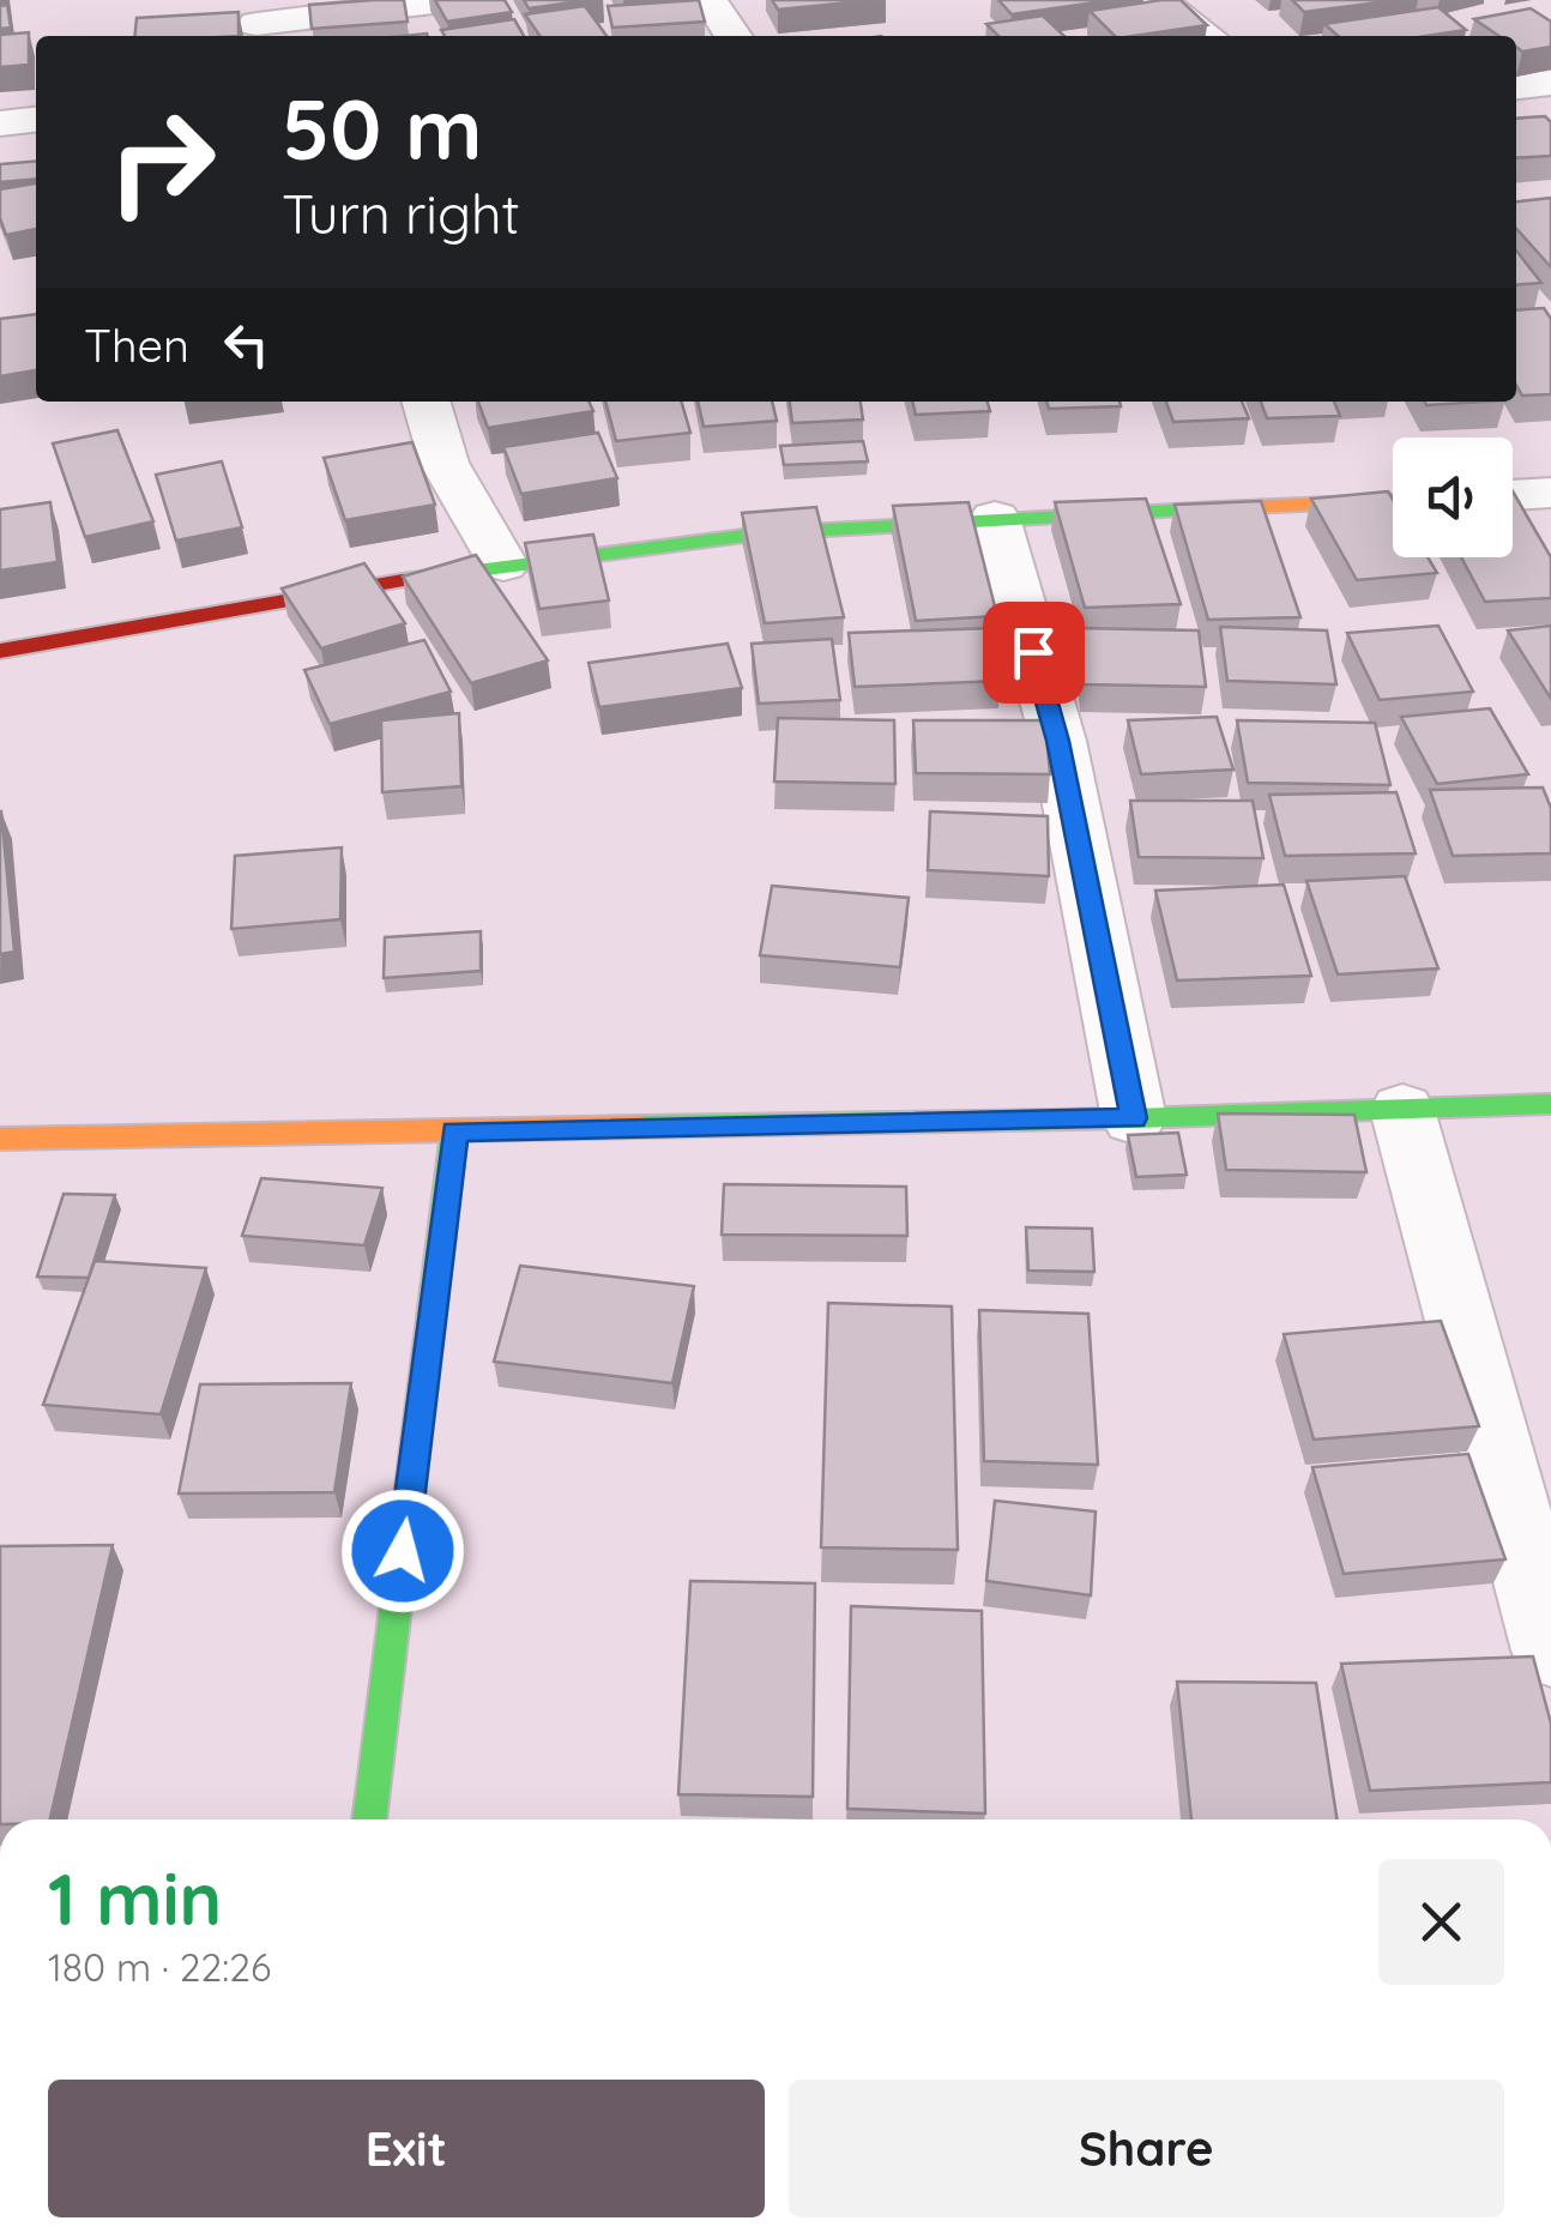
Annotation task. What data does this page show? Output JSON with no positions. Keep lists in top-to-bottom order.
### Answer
{
  "page": {
    "turn": ["50 m", "Turn right"],
    "then": "Then",
    "heading": ["1 min", "180 m · 22:26"],
    "buttons": ["Exit", "Share"]
  }
}
